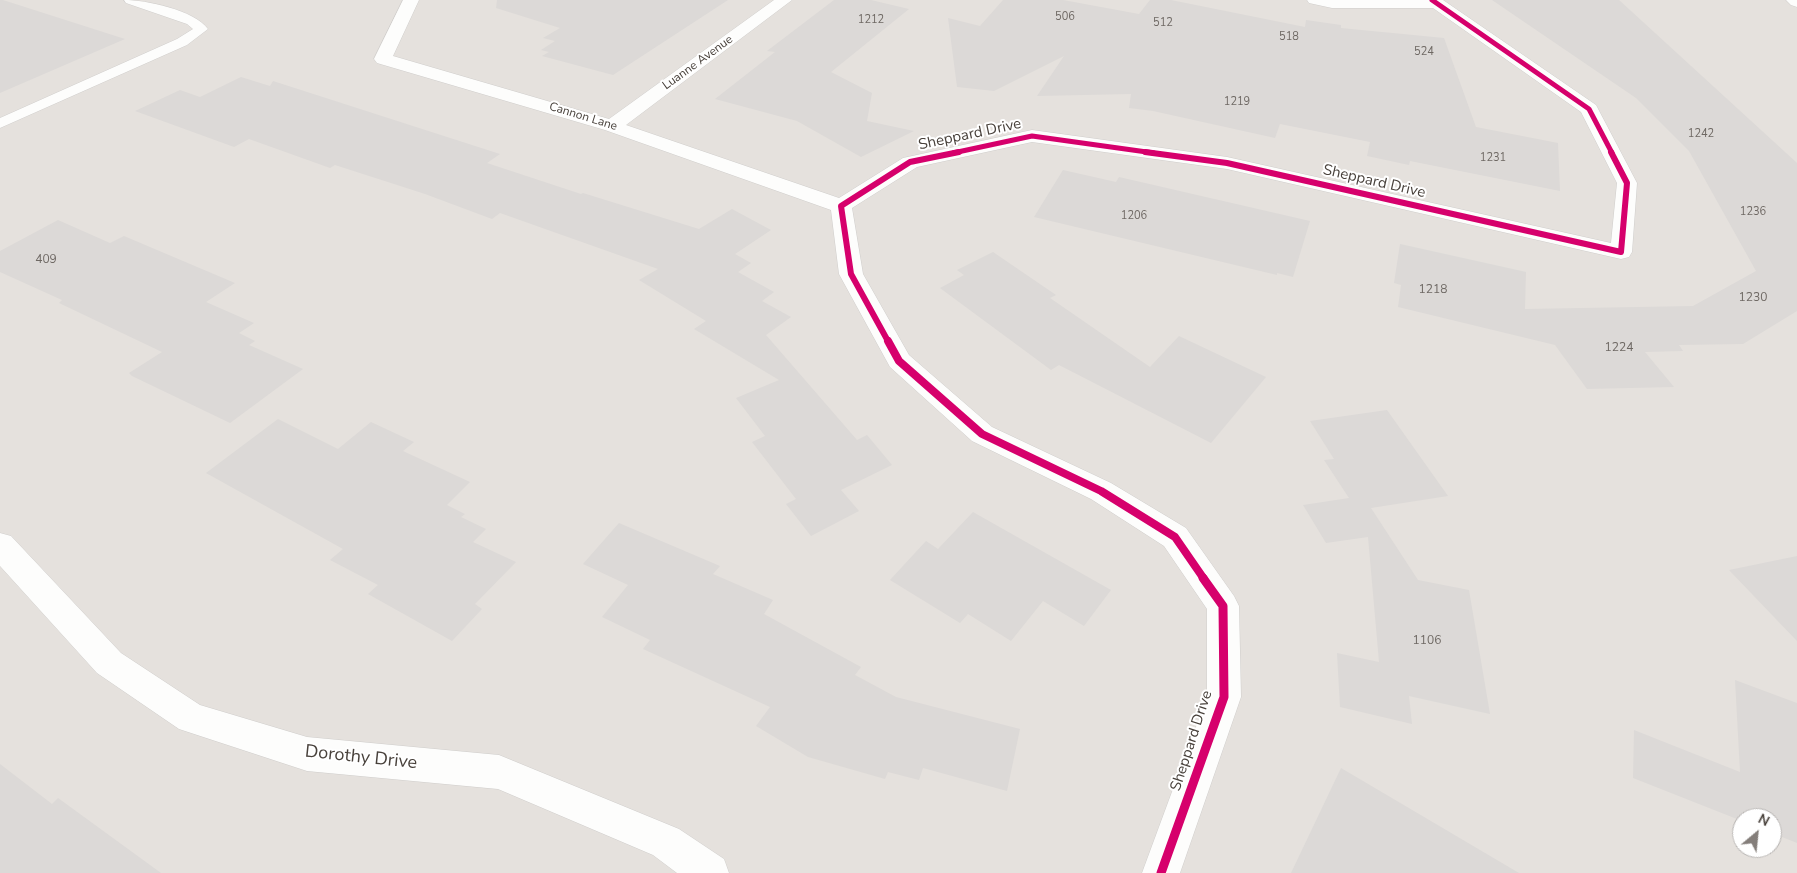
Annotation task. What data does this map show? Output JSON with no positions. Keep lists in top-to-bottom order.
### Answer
{
  "streets": {
    "street": [
      "Luanne Avenue",
      "Cannon Lane",
      "Sheppard Drive",
      "Dorothy Drive"
    ]
  },
  "crossings": [
    ["Luanne Avenue", "Cannon Lane"],
    ["Cannon Lane", "Sheppard Drive"]
  ],
  "house_numbers": [
    "506",
    "1212",
    "512",
    "518",
    "524",
    "1219",
    "1242",
    "1231",
    "1236",
    "1206",
    "409",
    "1218",
    "1230",
    "1224",
    "1106"
  ],
  "north": "top right"
}
